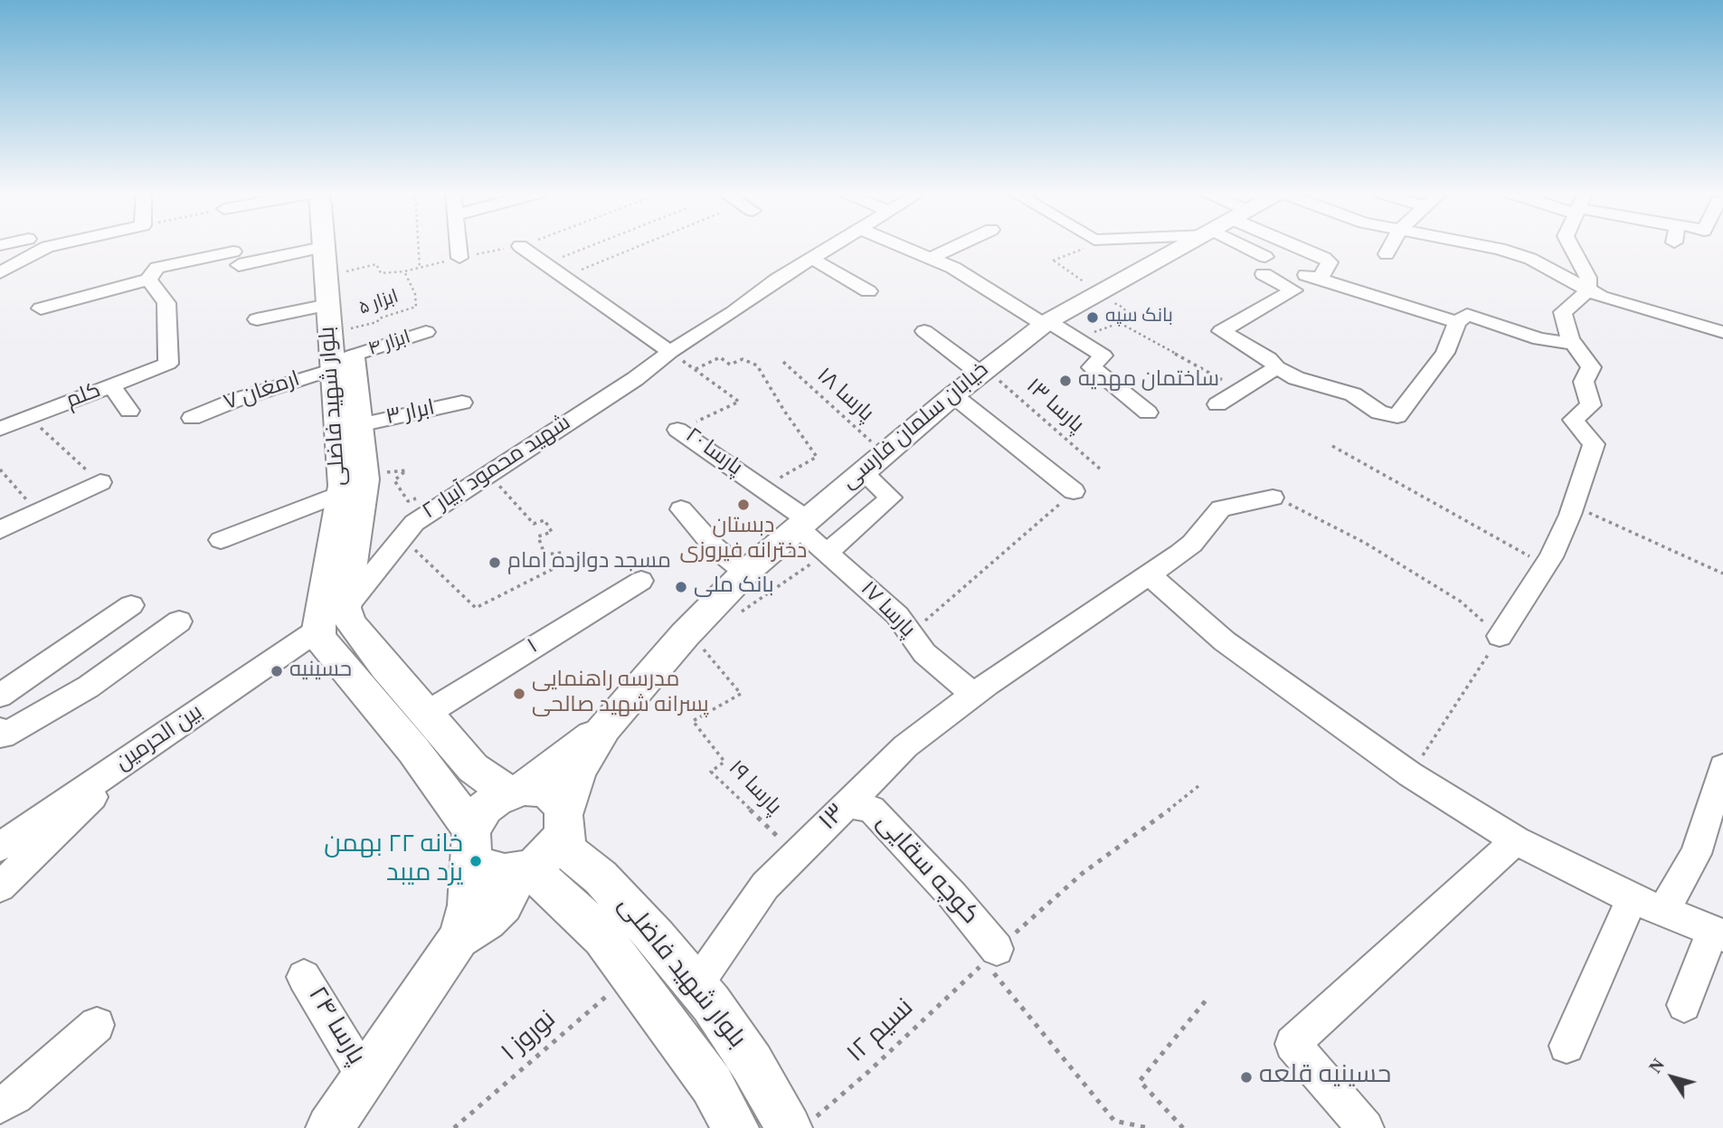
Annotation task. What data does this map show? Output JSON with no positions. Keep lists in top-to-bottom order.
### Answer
{
  "streets": {
    "main road": ["بلوار شهید فاضلی", "خیابان سلمان فارسی"],
    "street": [
      "ابزار ۴",
      "ارمغان ۷",
      "کلم",
      "ابرار ۳",
      "پارسا ۲۰",
      "شهید محمود آبیار ۲",
      "پارسا ۱۷",
      "۱",
      "بین الحرمین",
      "۱۳",
      "کوچه سقایی",
      "پارسا ۲۴"
    ],
    "path": [
      "ابزار ۵",
      "پارسا ۱۸",
      "پارسا ۱۳",
      "پارسا ۱۹",
      "نسیم ۱۲",
      "نوروز ۱"
    ]
  },
  "crossings": [
    ["ابزار ۵", "ابزار ۴"],
    ["ابزار ۵", "ارمغان ۷"],
    ["ابزار ۵", "بلوار شهید فاضلی"],
    ["ابزار ۴", "ارمغان ۷"],
    ["ابزار ۴", "بلوار شهید فاضلی"],
    ["ارمغان ۷", "بلوار شهید فاضلی"],
    ["پارسا ۱۸", "خیابان سلمان فارسی"],
    ["بلوار شهید فاضلی", "ابرار ۳"],
    ["بلوار شهید فاضلی", "خیابان سلمان فارسی"],
    ["بلوار شهید فاضلی", "شهید محمود آبیار ۲"],
    ["بلوار شهید فاضلی", "بین الحرمین"],
    ["بلوار شهید فاضلی", "۱۳"],
    ["بلوار شهید فاضلی", "نسیم ۱۲"],
    ["بلوار شهید فاضلی", "نوروز ۱"],
    ["پارسا ۱۳", "خیابان سلمان فارسی"],
    ["خیابان سلمان فارسی", "پارسا ۲۰"],
    ["خیابان سلمان فارسی", "پارسا ۱۷"],
    ["پارسا ۲۰", "شهید محمود آبیار ۲"],
    ["پارسا ۲۰", "پارسا ۱۷"],
    ["پارسا ۱۷", "۱۳"],
    ["پارسا ۱۹", "۱۳"],
    ["۱۳", "کوچه سقایی"],
    ["کوچه سقایی", "نسیم ۱۲"]
  ],
  "places": [
    "بانک سپه",
    "ساختمان مهدیه",
    "دبستان دخترانه فیروزی",
    "مسجد دوازده امام",
    "بانک ملی",
    "حسینیه",
    "مدرسه راهنمایی پسرانه شهید صالحی",
    "خانه ۲۲ بهمن یزد میبد",
    "حسینیه قلعه"
  ],
  "north": "top left"
}
